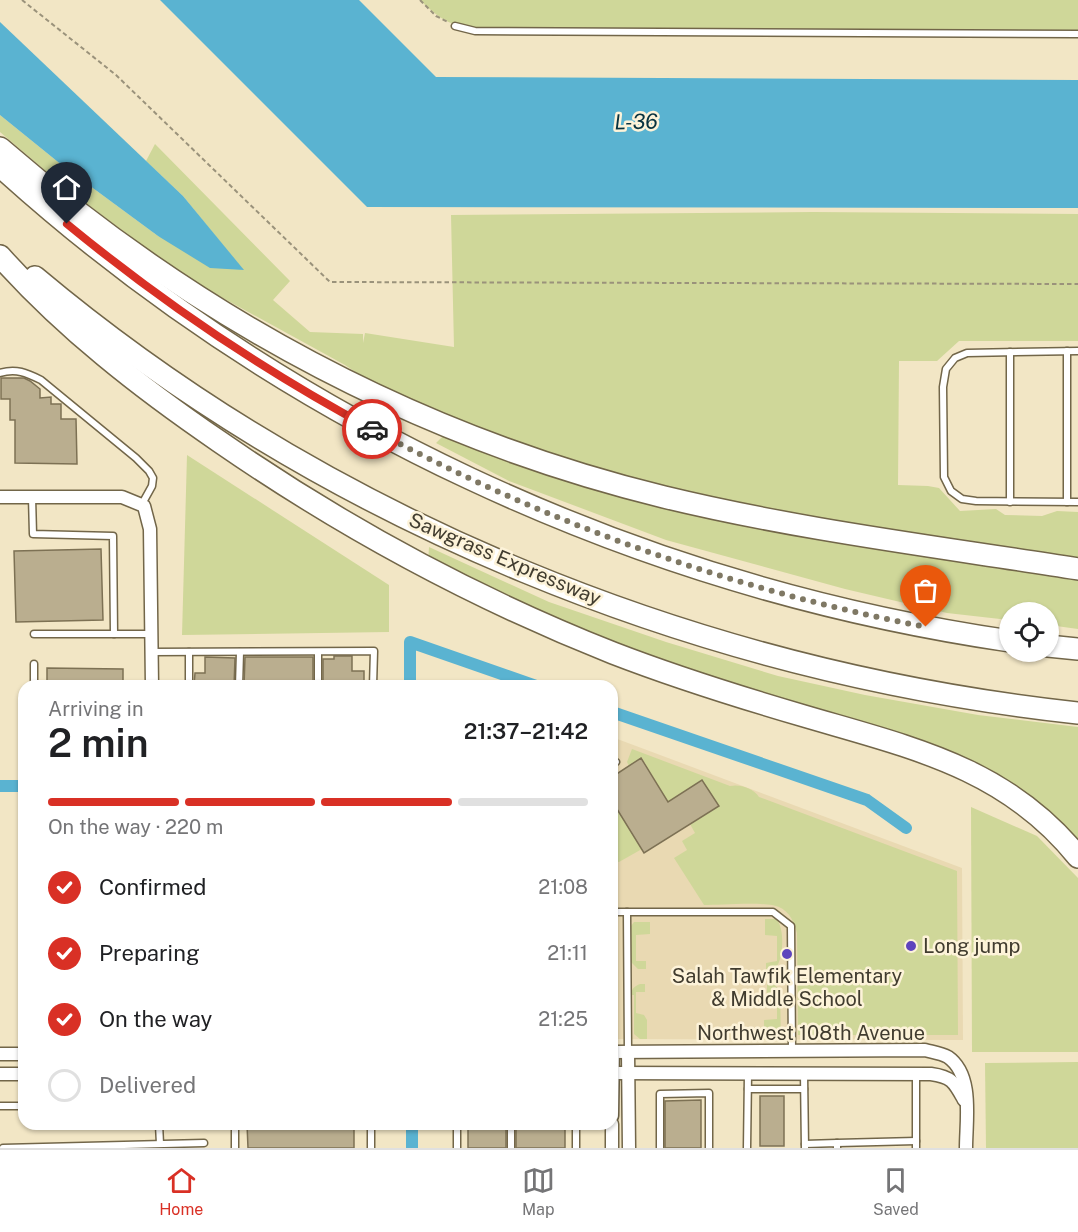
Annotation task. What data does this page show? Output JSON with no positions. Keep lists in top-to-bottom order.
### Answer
{
  "streets": {
    "highway": ["Sawgrass Expressway"],
    "street": ["Northwest 108th Avenue"]
  },
  "water": ["L-36"],
  "places": ["Long jump", "Salah Tawfik Elementary & Middle School"],
  "page": {
    "heading": ["2 min", "Arriving in", "21:37–21:42"],
    "bar": "On the way · 220 m",
    "list": [
      ["Confirmed", "21:08"],
      ["Preparing", "21:11"],
      ["On the way", "21:25"],
      "Delivered"
    ],
    "tabs": ["Home", "Map", "Saved"]
  }
}
